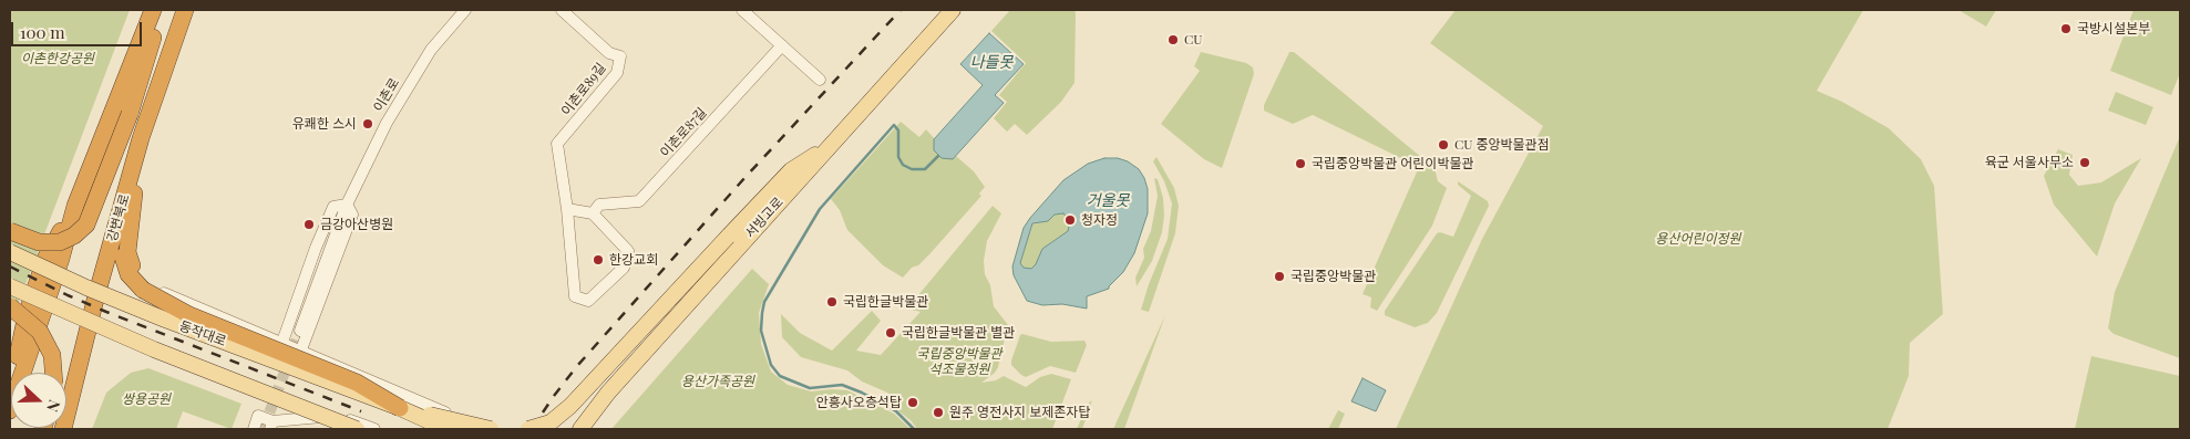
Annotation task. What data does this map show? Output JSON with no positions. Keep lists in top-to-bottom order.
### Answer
{
  "streets": {
    "highway": ["강변북로"],
    "main road": ["서빙고로", "동작대로"],
    "street": ["이촌로89길", "이촌로", "이촌로87길"]
  },
  "crossings": [
    ["이촌로89길", "이촌로87길"]
  ],
  "water": ["나들못", "거울못"],
  "parks": [
    "이촌한강공원",
    "용산어린이정원",
    "국립중앙박물관 석조물정원",
    "용산가족공원",
    "쌍용공원"
  ],
  "places": [
    "국방시설본부",
    "CU",
    "유쾌한 스시",
    "CU 중앙박물관점",
    "육군 서울사무소",
    "국립중앙박물관 어린이박물관",
    "청자정",
    "금강아산병원",
    "한강교회",
    "국립중앙박물관",
    "국립한글박물관",
    "국립한글박물관 별관",
    "안흥사오층석탑",
    "원주 영전사지 보제존자탑"
  ],
  "scale_bar": "100 m",
  "north": "right"
}
